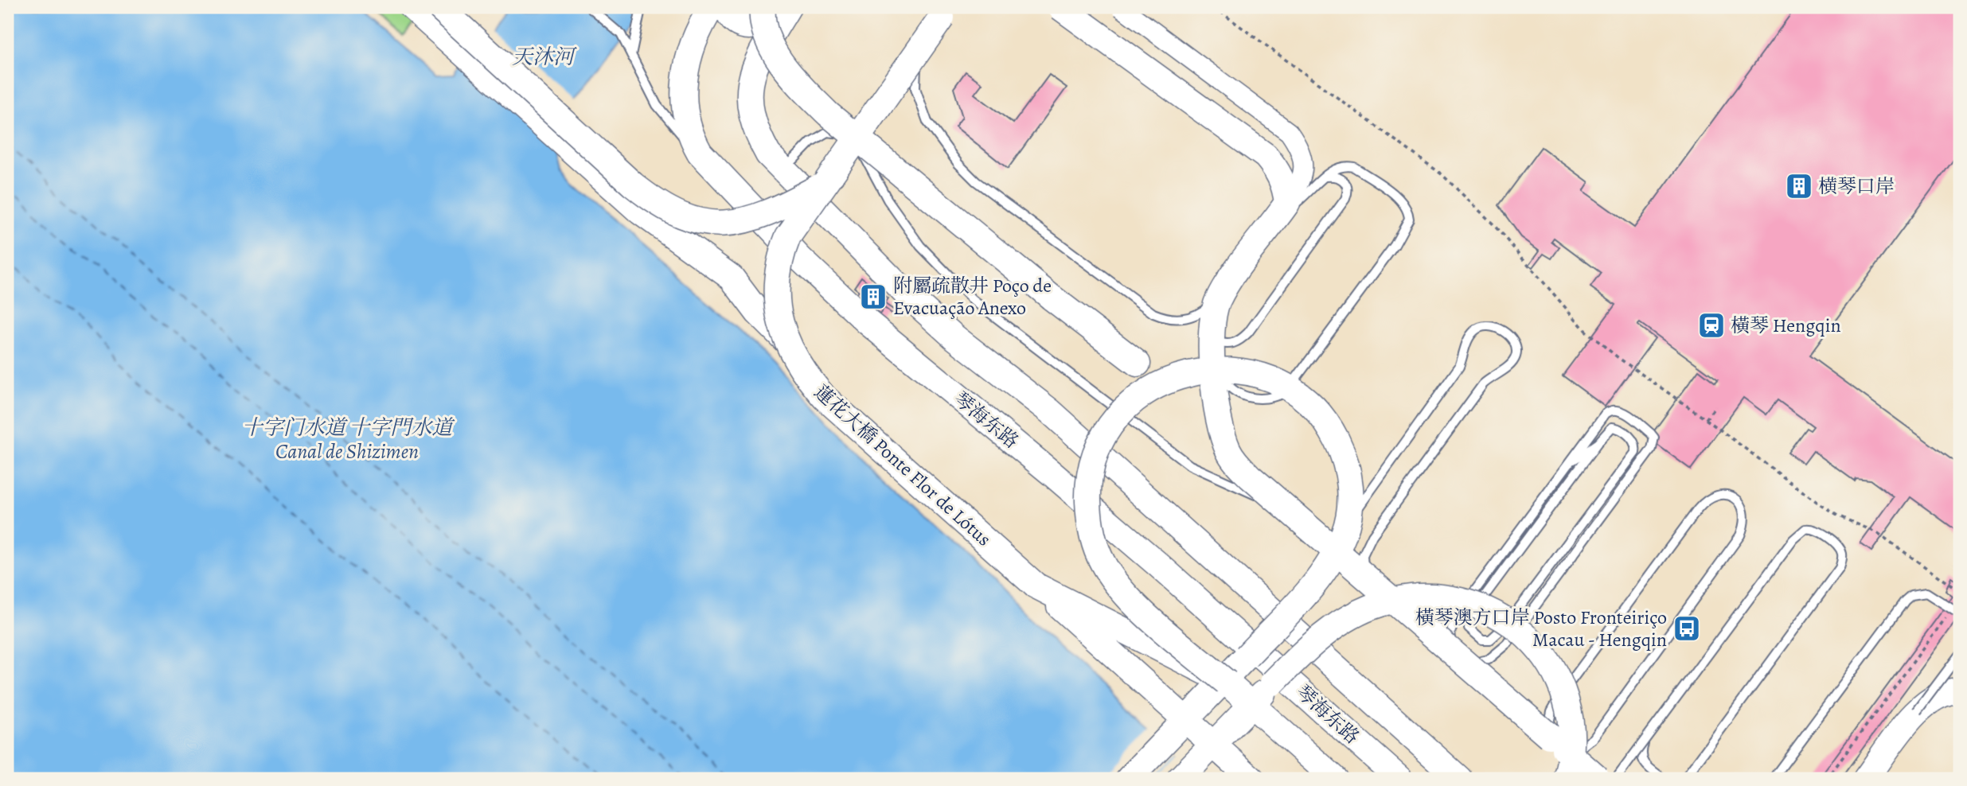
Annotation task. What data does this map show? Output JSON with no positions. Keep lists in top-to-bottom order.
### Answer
{
  "streets": {
    "main road": ["琴海东路", "蓮花大橋 Ponte Flor de Lótus"]
  },
  "water": ["天沐河", "十字门水道 十字門水道 Canal de Shizimen"],
  "places": {
    "building": ["横琴口岸", "附屬疏散井 Poço de Evacuação Anexo"],
    "station": ["橫琴 Hengqin"],
    "bus stop": ["橫琴澳方口岸 Posto Fronteiriço Macau - Hengqin"]
  }
}
